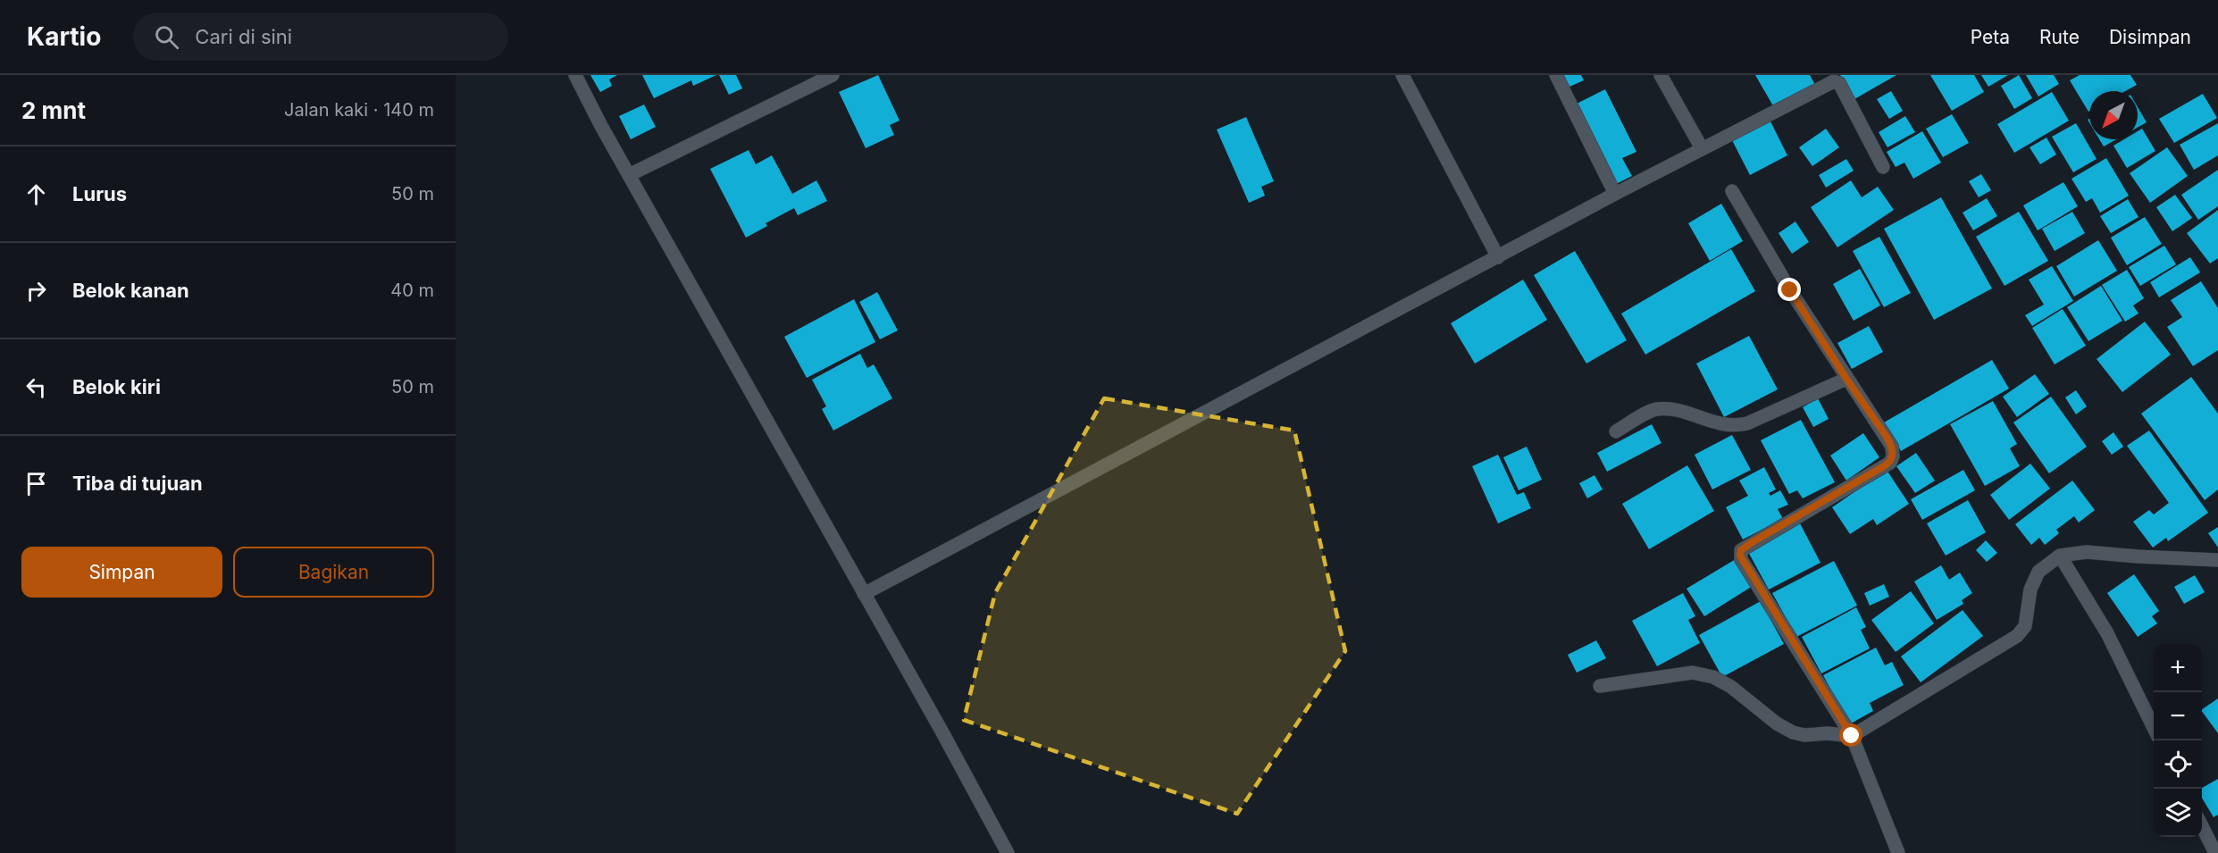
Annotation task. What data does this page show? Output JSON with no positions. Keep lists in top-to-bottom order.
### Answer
{
  "north": "bottom left",
  "page": {
    "header": "Kartio",
    "search": "Cari di sini",
    "nav": ["Peta", "Rute", "Disimpan"],
    "heading": ["2 mnt", "Jalan kaki · 140 m"],
    "list": [
      ["Lurus", "50 m"],
      ["Belok kanan", "40 m"],
      ["Belok kiri", "50 m"],
      "Tiba di tujuan"
    ],
    "buttons": ["Simpan", "Bagikan"],
    "map_buttons": ["+", "−"]
  }
}
